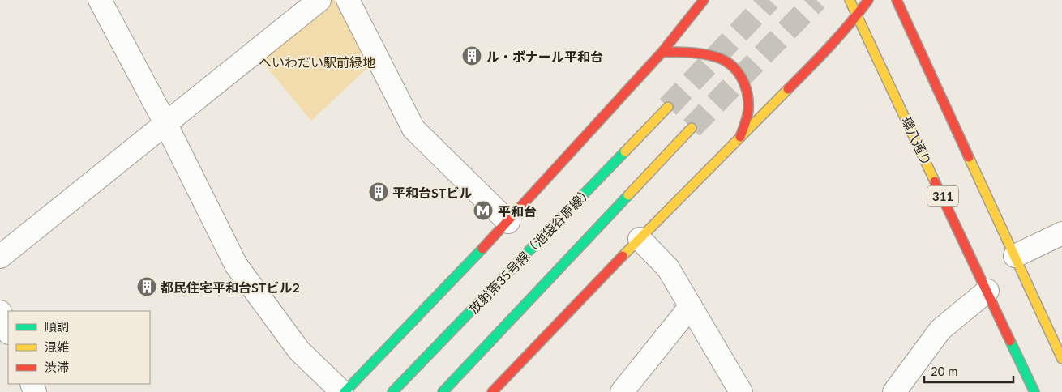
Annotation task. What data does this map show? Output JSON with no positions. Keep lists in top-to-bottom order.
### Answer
{
  "streets": {
    "main road": ["環八通り", "311", "放射第35号線（池袋谷原線）"]
  },
  "parks": ["へいわだい駅前緑地"],
  "places": {
    "building": ["ル・ボナール平和台", "平和台STビル", "都民住宅平和台STビル2"],
    "metro station": ["平和台"]
  },
  "legend": ["順調", "混雑", "渋滞"],
  "scale_bar": "20 m"
}
